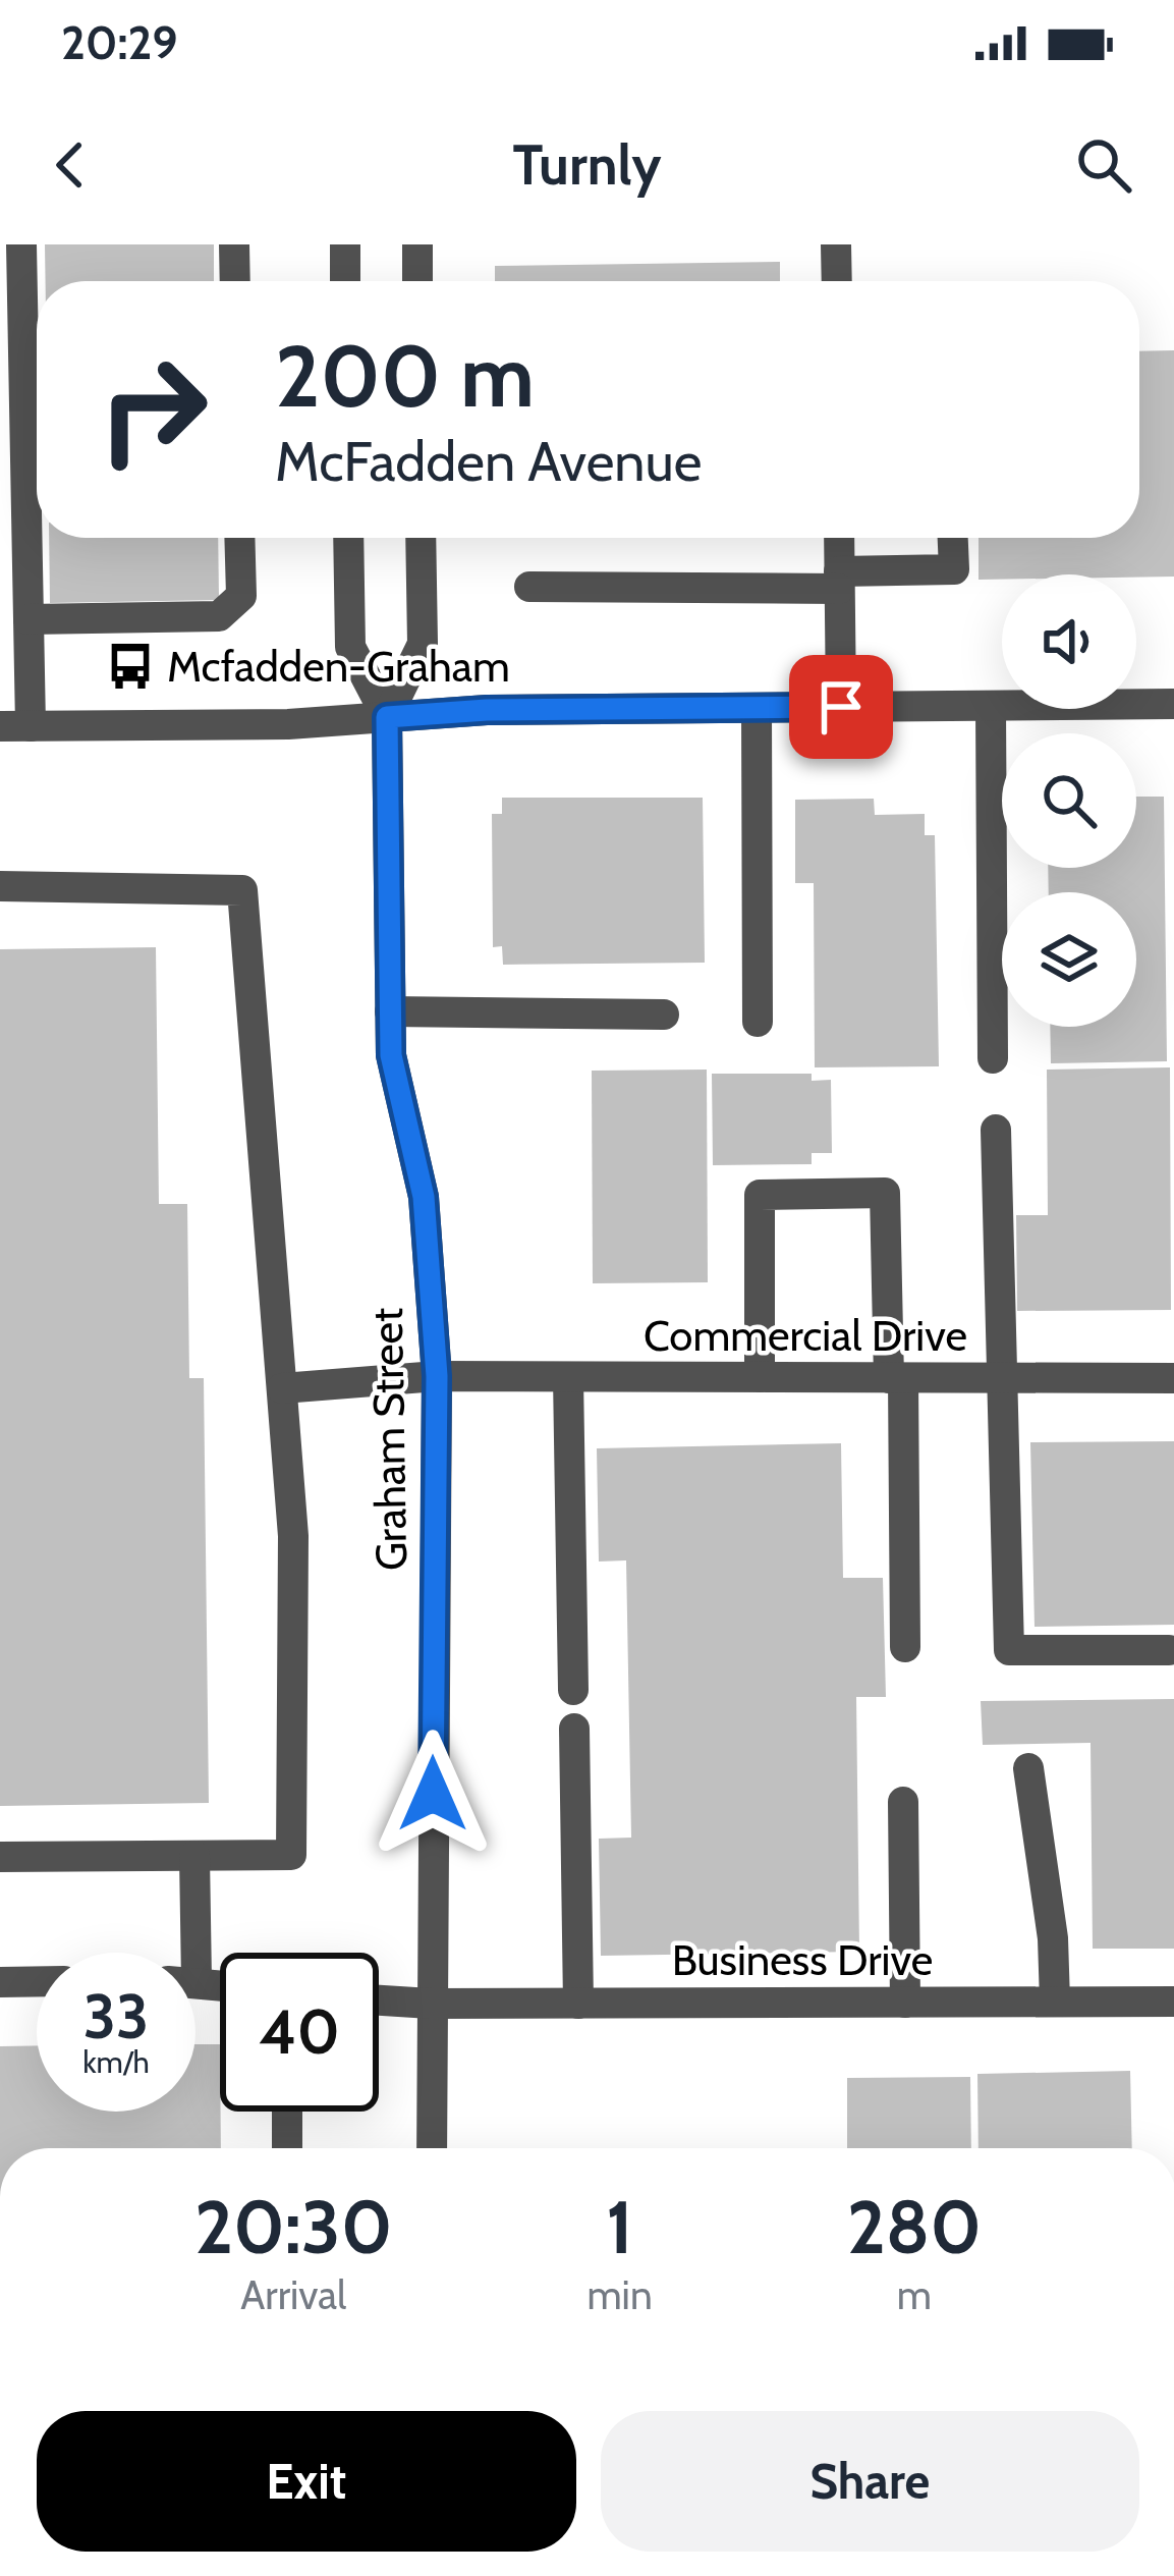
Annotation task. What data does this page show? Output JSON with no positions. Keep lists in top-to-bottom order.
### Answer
{
  "streets": {
    "street": ["Commercial Drive", "Graham Street", "Business Drive"]
  },
  "crossings": [
    ["Commercial Drive", "Graham Street"],
    ["Graham Street", "Business Drive"]
  ],
  "places": {
    "bus stop": ["Mcfadden-Graham"]
  },
  "page": {
    "status": "20:29",
    "header": "Turnly",
    "turn": ["200 m", "McFadden Avenue"],
    "speed": "33 km/h",
    "limit": "40",
    "eta": [
      "20:30",
      "Arrival",
      "1",
      "min",
      "280",
      "m"
    ],
    "buttons": ["Exit", "Share"]
  }
}
